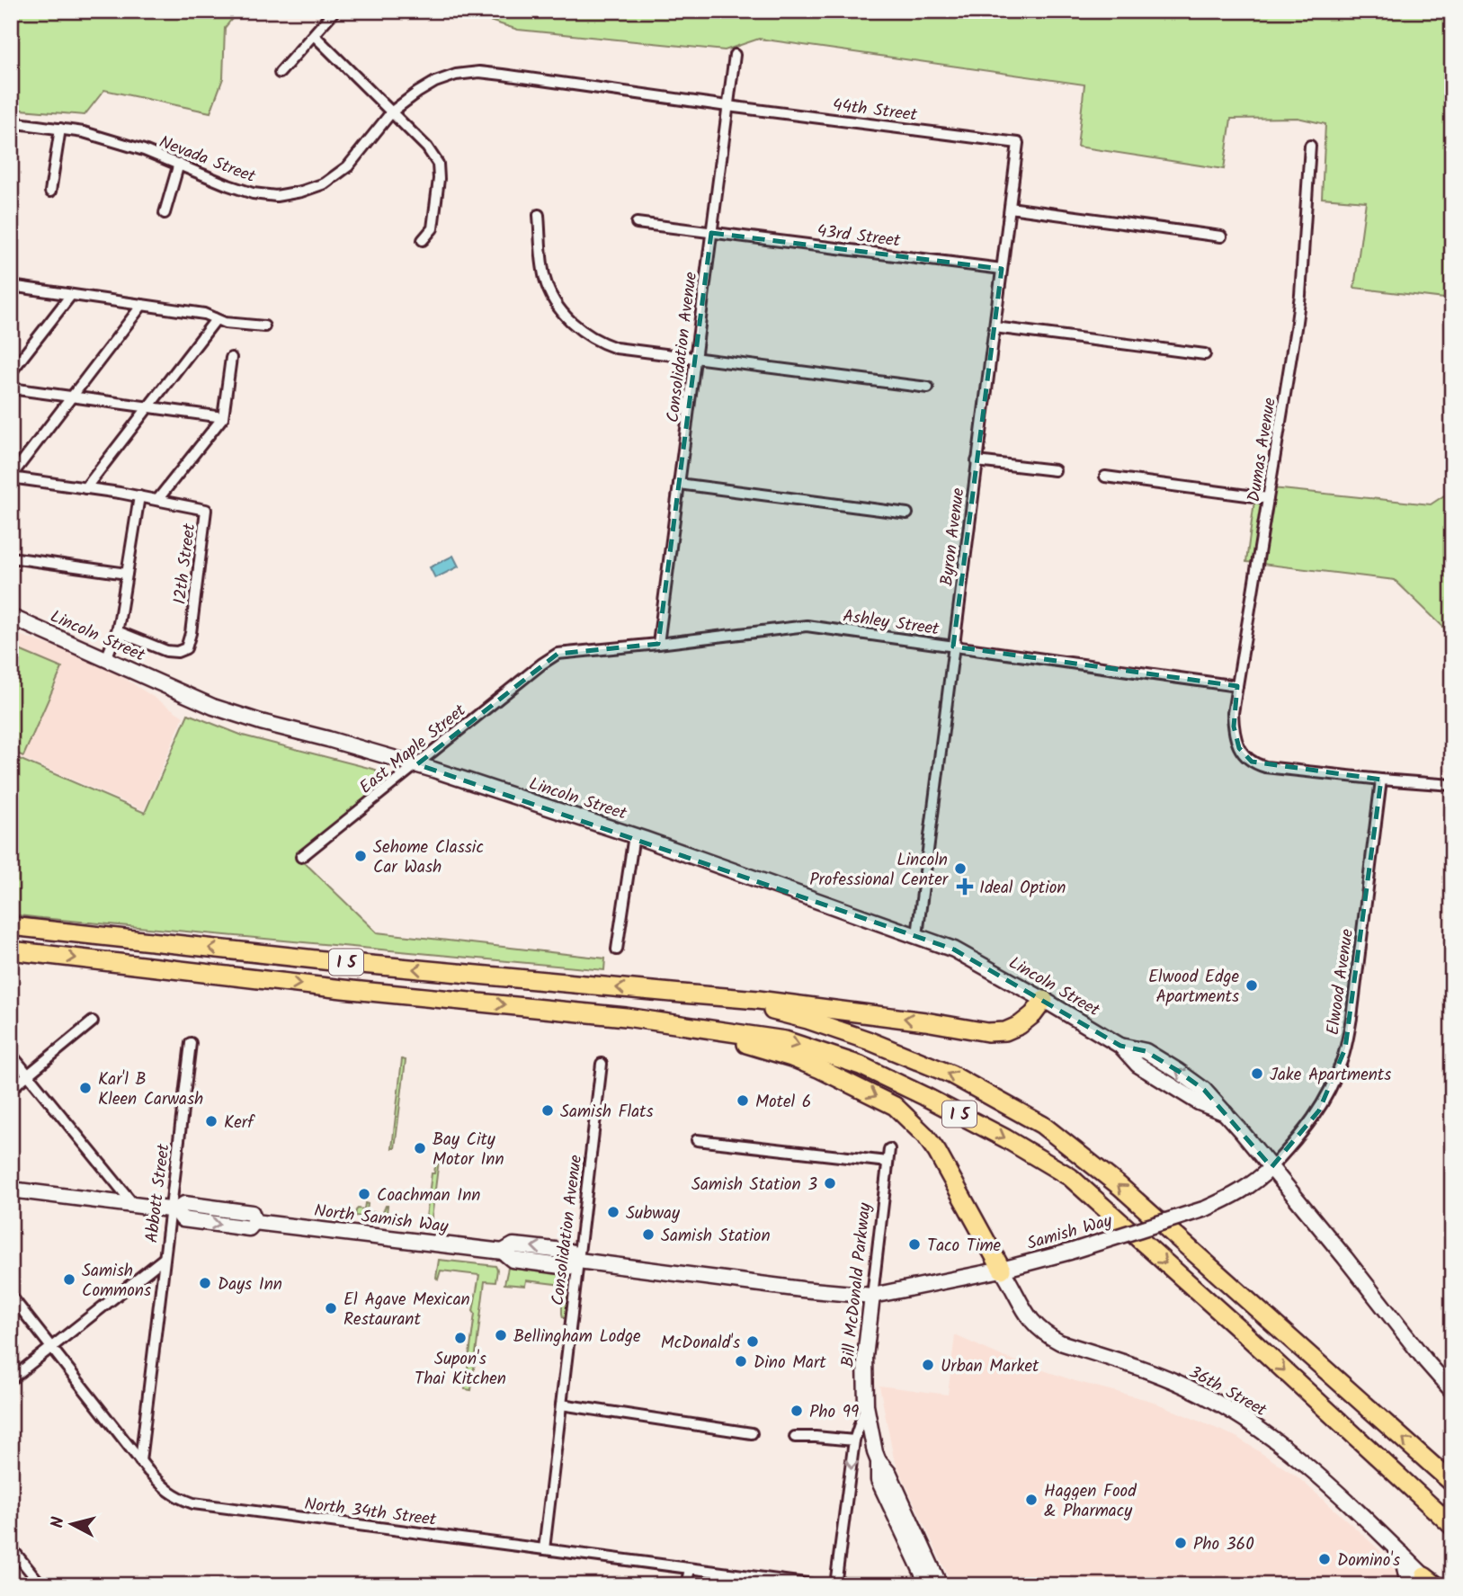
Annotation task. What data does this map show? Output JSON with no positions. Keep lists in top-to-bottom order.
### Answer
{
  "streets": {
    "highway": ["I 5"],
    "main road": [
      "Lincoln Street",
      "North Samish Way",
      "Samish Way",
      "Bill McDonald Parkway",
      "36th Street"
    ],
    "street": [
      "44th Street",
      "Nevada Street",
      "43rd Street",
      "Consolidation Avenue",
      "Dumas Avenue",
      "Byron Avenue",
      "12th Street",
      "Ashley Street",
      "East Maple Street",
      "Elwood Avenue",
      "Abbott Street",
      "North 34th Street"
    ]
  },
  "crossings": [
    ["44th Street", "Nevada Street"],
    ["44th Street", "Consolidation Avenue"],
    ["44th Street", "Byron Avenue"],
    ["Nevada Street", "Consolidation Avenue"],
    ["43rd Street", "Consolidation Avenue"],
    ["43rd Street", "Byron Avenue"],
    ["Consolidation Avenue", "Ashley Street"],
    ["Consolidation Avenue", "North Samish Way"],
    ["Consolidation Avenue", "Samish Way"],
    ["Consolidation Avenue", "North 34th Street"],
    ["Dumas Avenue", "Ashley Street"],
    ["Dumas Avenue", "Elwood Avenue"],
    ["Byron Avenue", "Ashley Street"],
    ["Byron Avenue", "Lincoln Street"],
    ["Ashley Street", "East Maple Street"],
    ["Lincoln Street", "East Maple Street"],
    ["Lincoln Street", "Elwood Avenue"],
    ["Lincoln Street", "Samish Way"],
    ["Elwood Avenue", "Samish Way"],
    ["Abbott Street", "North Samish Way"],
    ["Abbott Street", "North 34th Street"],
    ["North Samish Way", "Samish Way"],
    ["Samish Way", "Bill McDonald Parkway"],
    ["Samish Way", "36th Street"]
  ],
  "places": {
    "other": [
      "Sehome Classic Car Wash",
      "Lincoln Professional Center",
      "Elwood Edge Apartments",
      "Jake Apartments",
      "Kar'l B Kleen Carwash",
      "Motel 6",
      "Samish Flats",
      "Kerf",
      "Bay City Motor Inn",
      "Samish Station 3",
      "Coachman Inn",
      "Subway",
      "Samish Station",
      "Taco Time",
      "Samish Commons",
      "Days Inn",
      "El Agave Mexican Restaurant",
      "Bellingham Lodge",
      "Supon's Thai Kitchen",
      "McDonald's",
      "Dino Mart",
      "Urban Market",
      "Pho 99",
      "Haggen Food & Pharmacy",
      "Pho 360",
      "Domino's"
    ],
    "health": ["Ideal Option"]
  },
  "north": "left"
}
